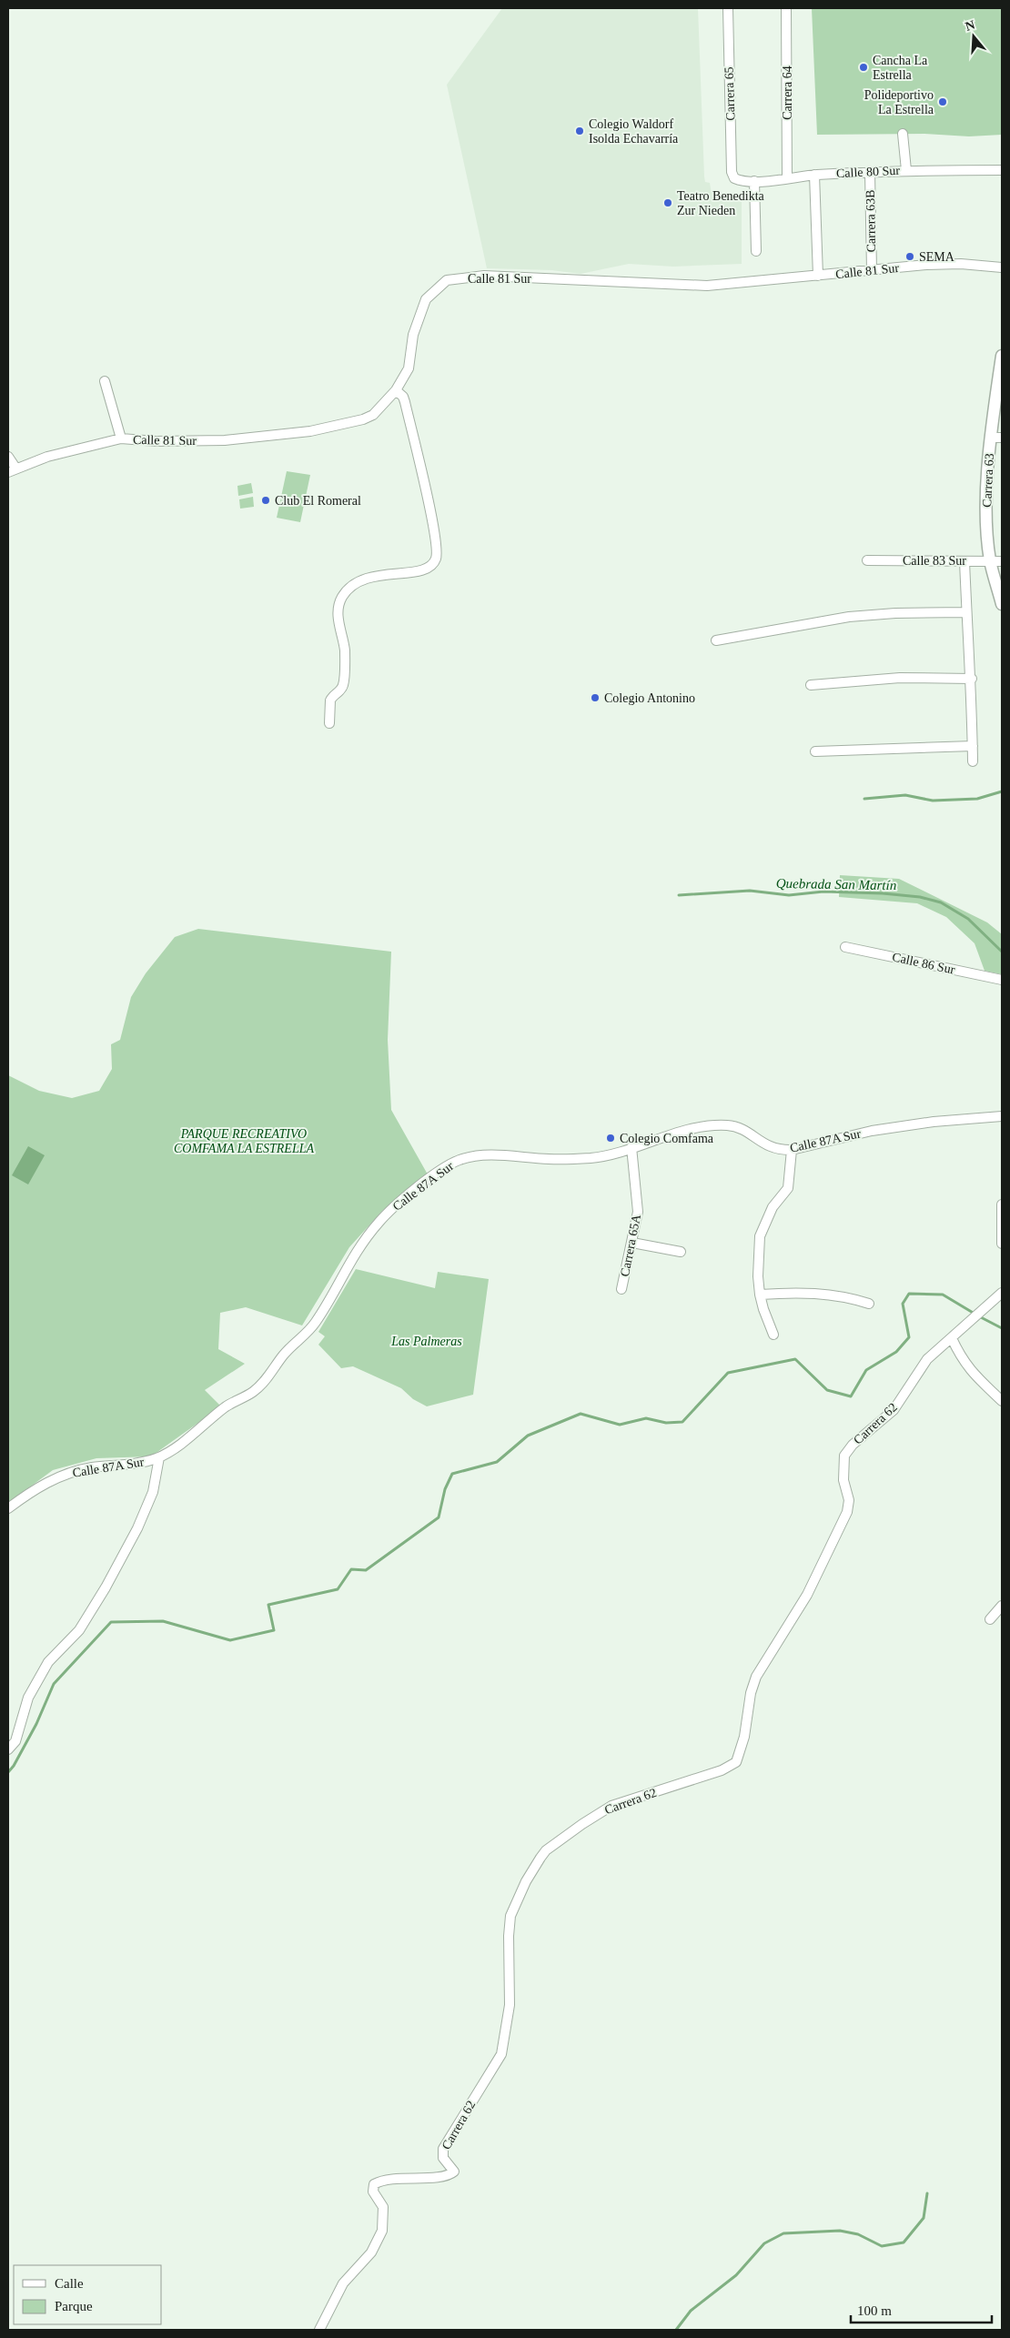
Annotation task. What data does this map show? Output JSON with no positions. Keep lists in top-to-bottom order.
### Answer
{
  "streets": {
    "street": [
      "Carrera 64",
      "Carrera 65",
      "Calle 80 Sur",
      "Carrera 63B",
      "Calle 81 Sur",
      "Carrera 63",
      "Calle 83 Sur",
      "Calle 86 Sur",
      "Calle 87A Sur",
      "Carrera 65A",
      "Carrera 62"
    ]
  },
  "crossings": [
    ["Carrera 64", "Calle 80 Sur"],
    ["Carrera 65", "Calle 80 Sur"],
    ["Calle 80 Sur", "Carrera 63B"],
    ["Carrera 63B", "Calle 81 Sur"],
    ["Carrera 63", "Calle 83 Sur"],
    ["Calle 87A Sur", "Carrera 65A"]
  ],
  "water": ["Quebrada San Martín"],
  "parks": ["PARQUE RECREATIVO COMFAMA LA ESTRELLA", "Las Palmeras"],
  "places": [
    "Cancha La Estrella",
    "Polideportivo La Estrella",
    "Colegio Waldorf Isolda Echavarría",
    "Teatro Benedikta Zur Nieden",
    "SEMA",
    "Club El Romeral",
    "Colegio Antonino",
    "Colegio Comfama"
  ],
  "legend": ["Calle", "Parque"],
  "scale_bar": "100 m",
  "north": "top"
}
